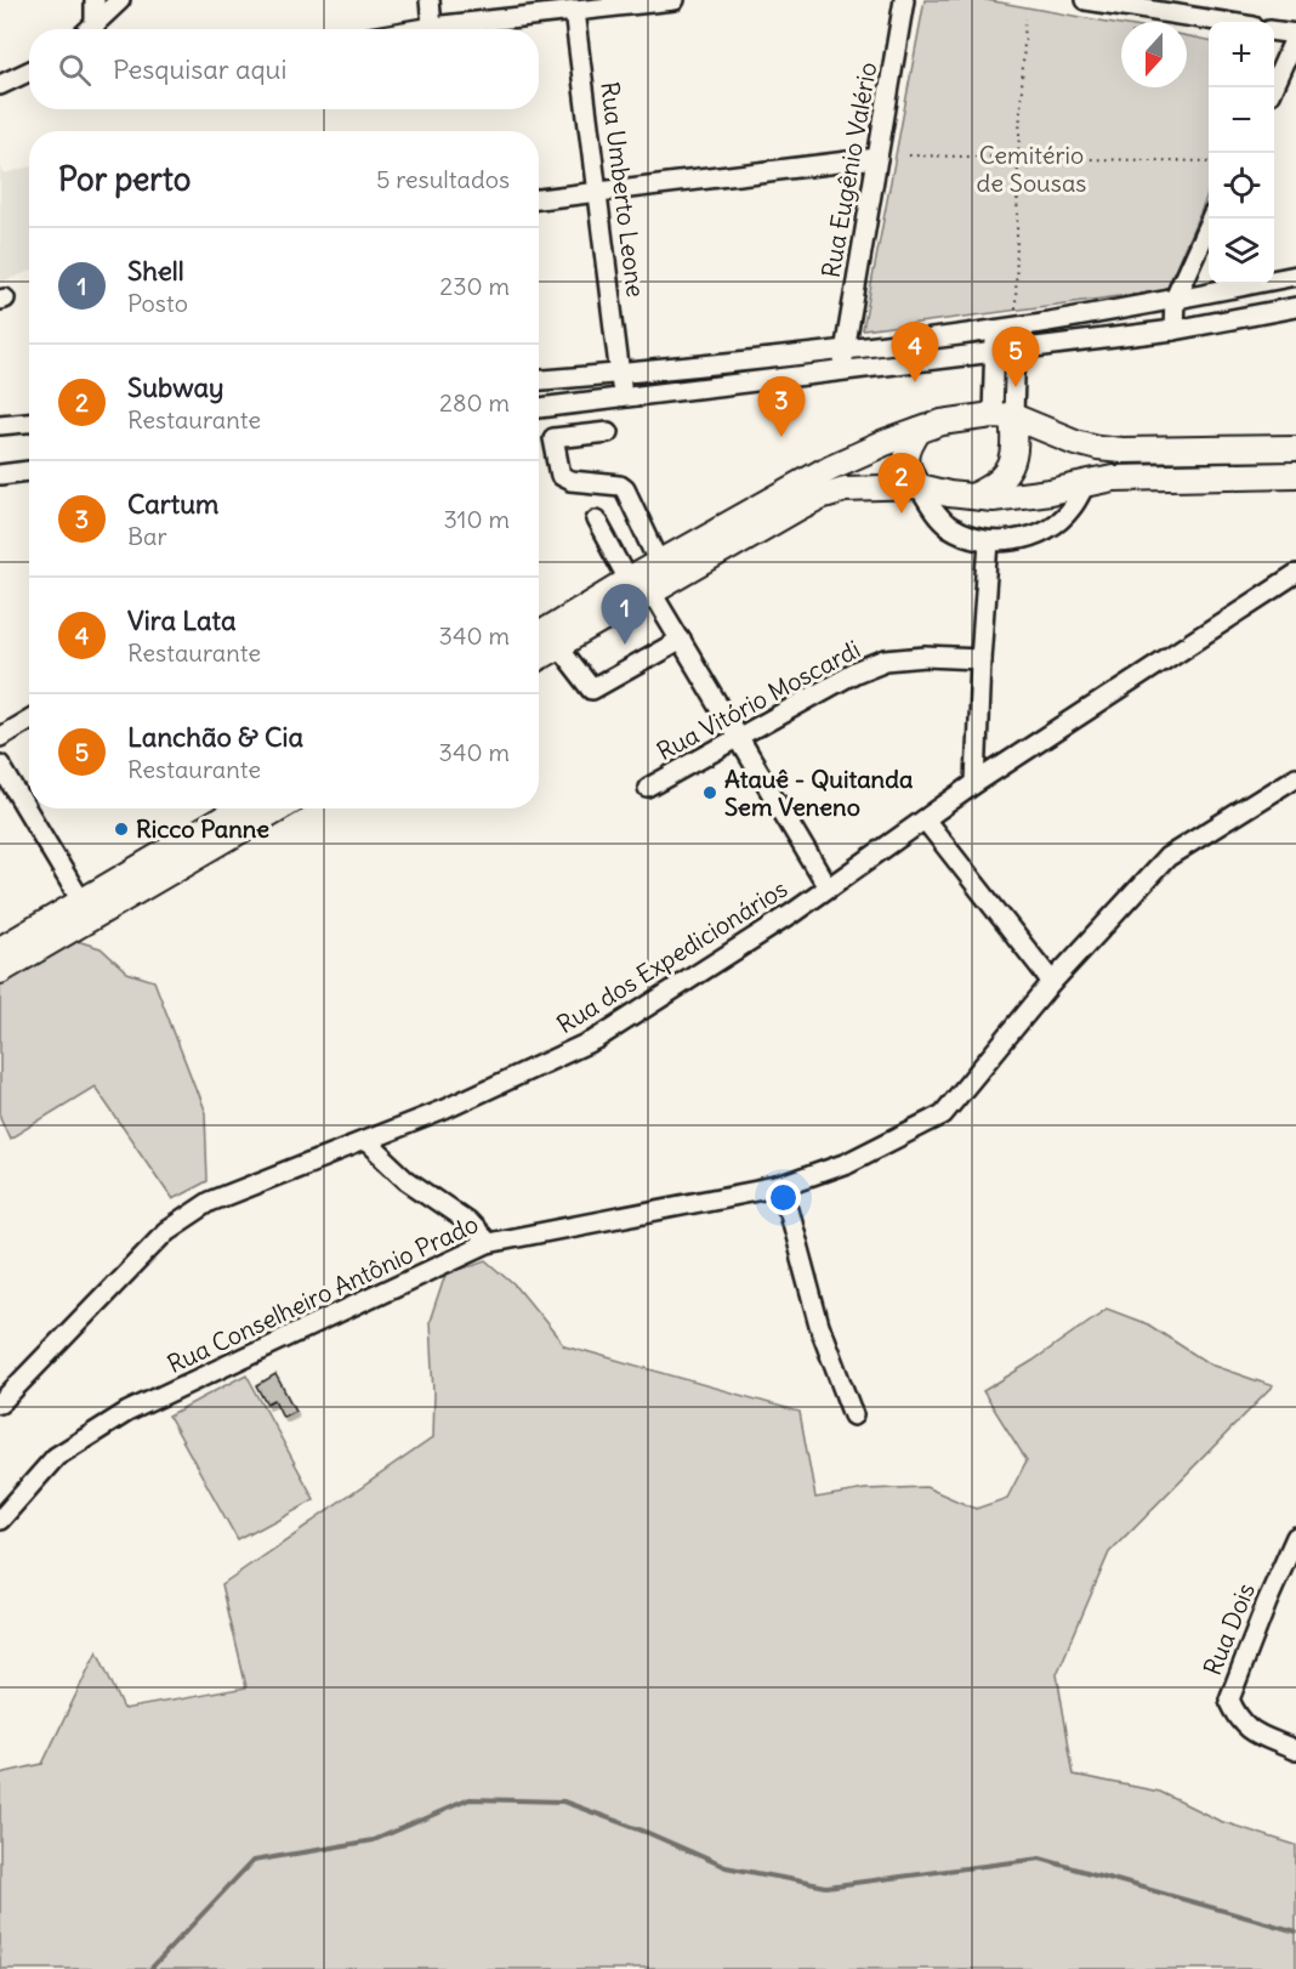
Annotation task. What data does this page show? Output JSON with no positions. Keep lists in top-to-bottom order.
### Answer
{
  "streets": {
    "street": [
      "Rua Eugênio Valério",
      "Rua Umberto Leone",
      "Rua Vitório Moscardi",
      "Rua dos Expedicionários",
      "Rua Conselheiro Antônio Prado",
      "Rua Dois"
    ]
  },
  "parks": ["Cemitério de Sousas"],
  "places": ["Atauê - Quitanda Sem Veneno", "Ricco Panne"],
  "north": "bottom",
  "page": {
    "map_buttons": ["+", "−"],
    "search": "Pesquisar aqui",
    "heading": ["Por perto", "5 resultados"],
    "list": [
      {
        "mark": "1",
        "name": "Shell",
        "note": "Posto",
        "value": "230 m"
      },
      {
        "mark": "2",
        "name": "Subway",
        "note": "Restaurante",
        "value": "280 m"
      },
      {
        "mark": "3",
        "name": "Cartum",
        "note": "Bar",
        "value": "310 m"
      },
      {
        "mark": "4",
        "name": "Vira Lata",
        "note": "Restaurante",
        "value": "340 m"
      },
      {
        "mark": "5",
        "name": "Lanchão & Cia",
        "note": "Restaurante",
        "value": "340 m"
      }
    ],
    "pins": [
      "4",
      "5",
      "3",
      "2",
      "1"
    ]
  }
}
